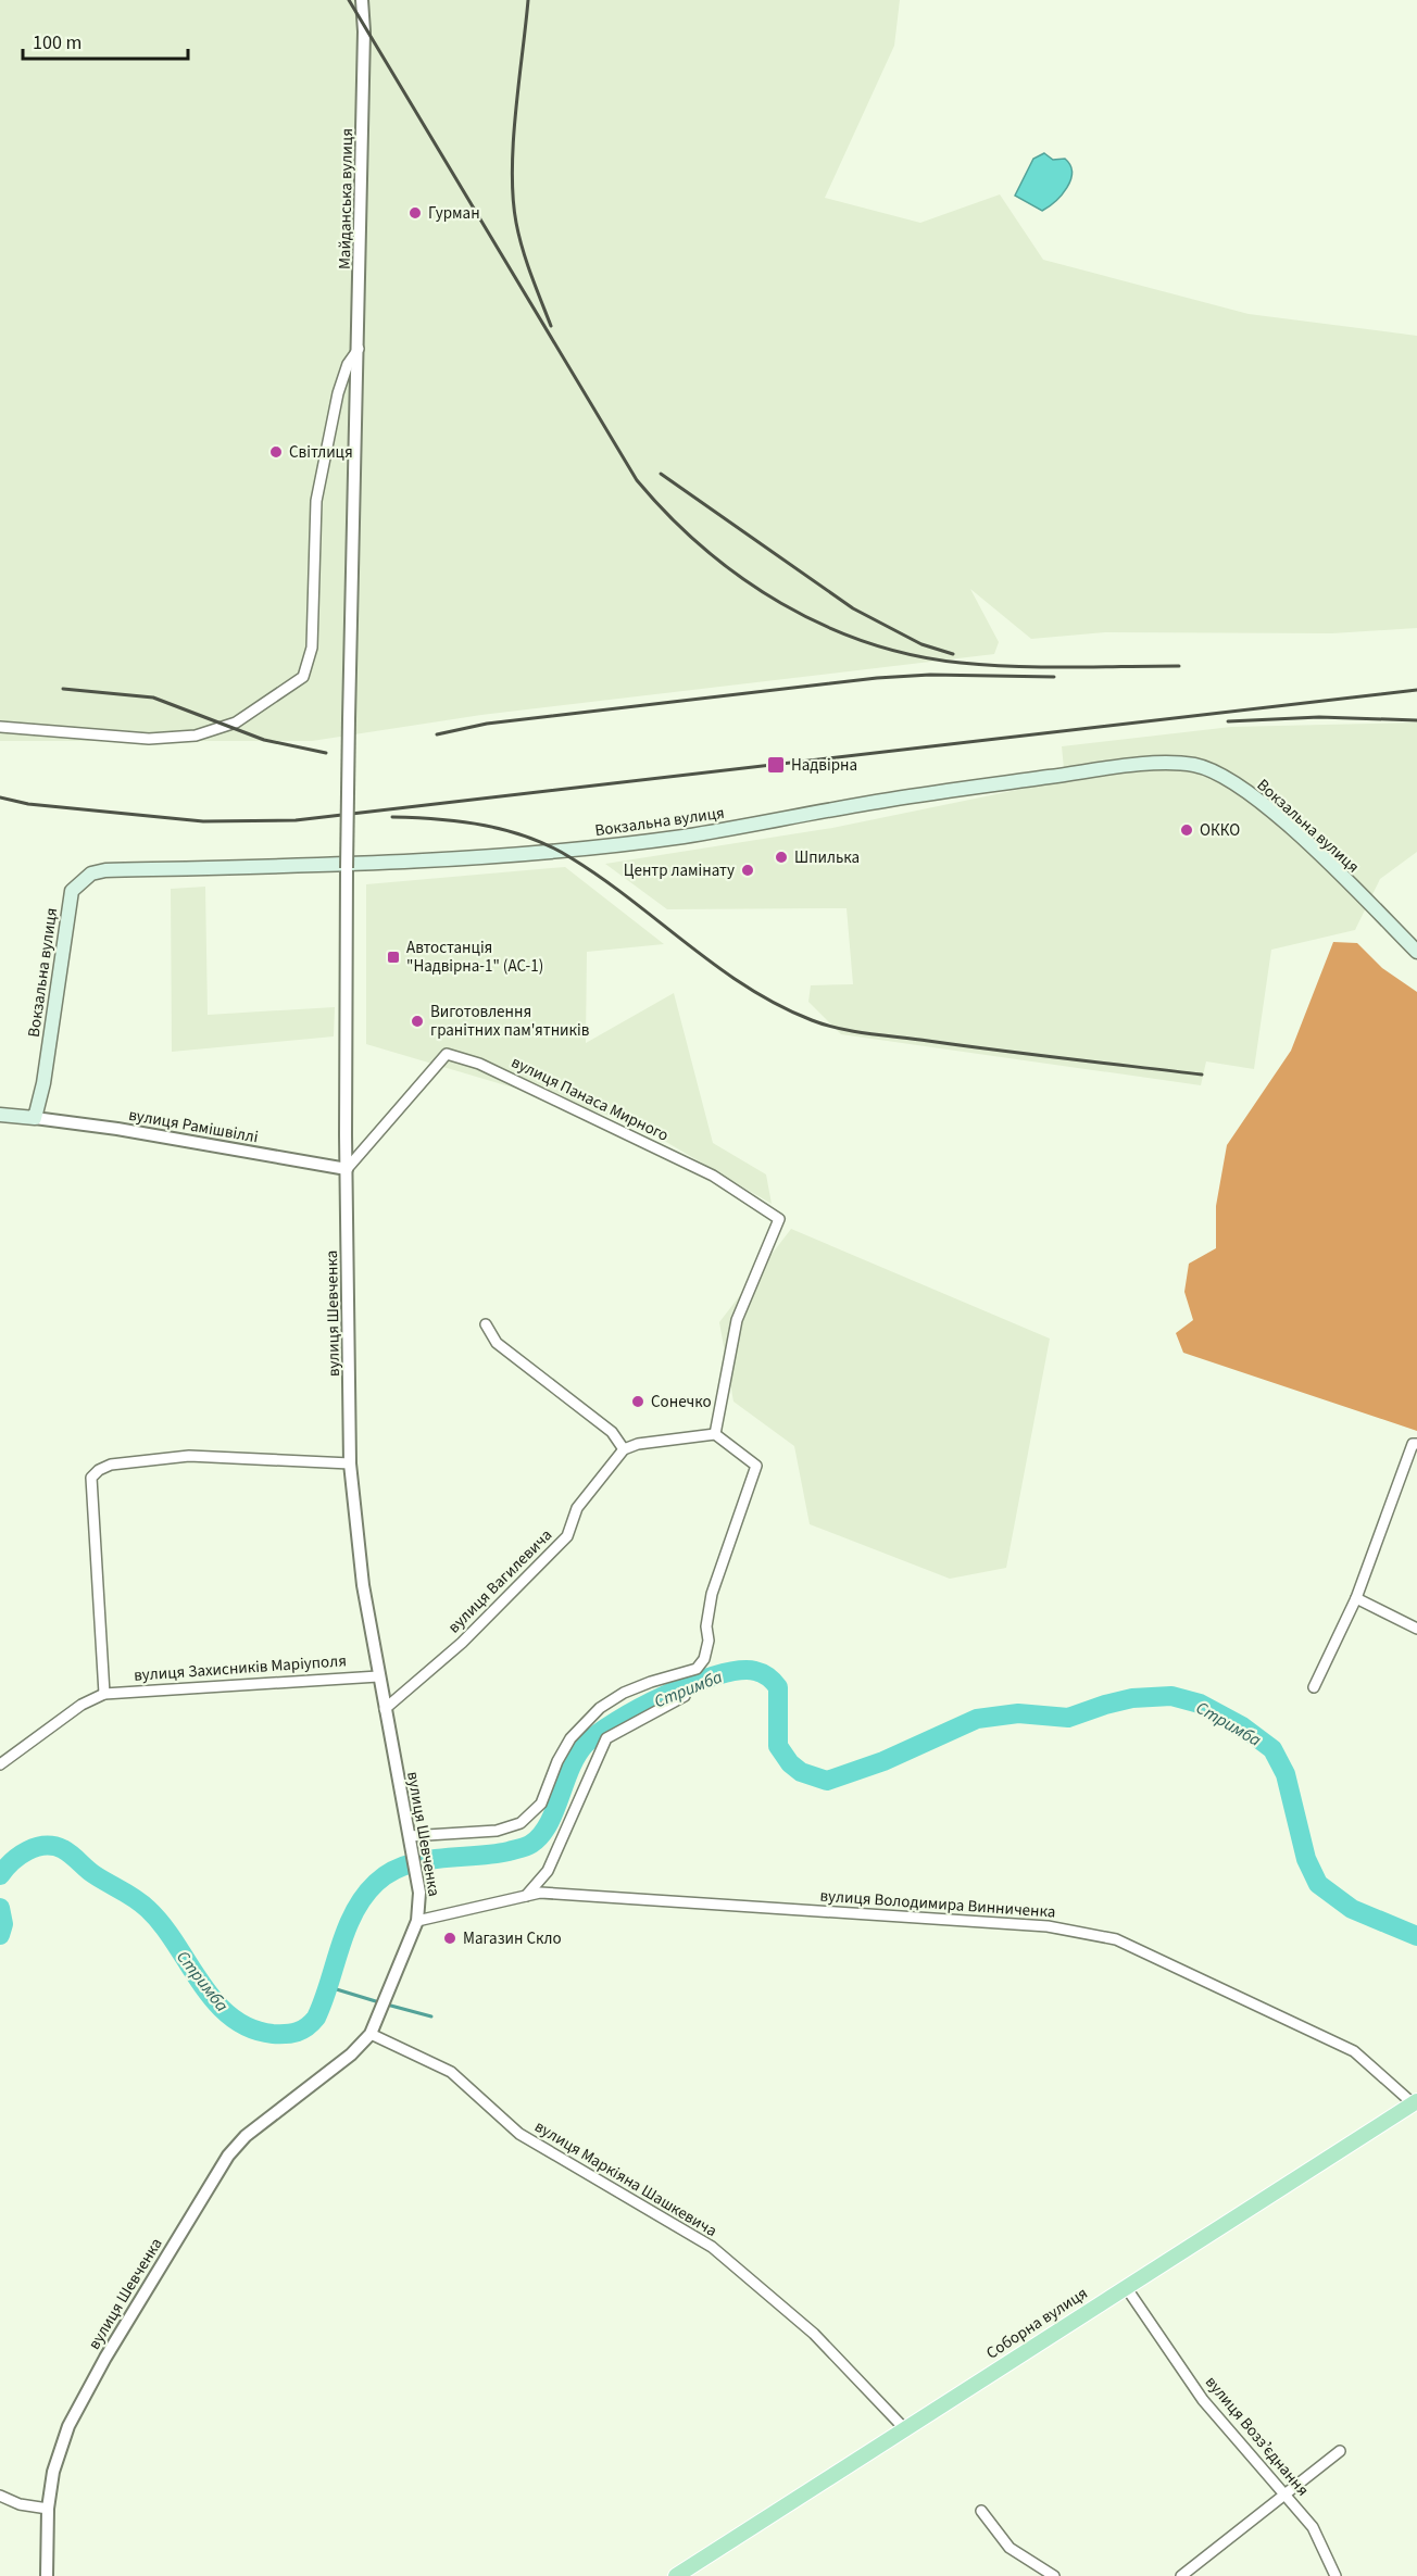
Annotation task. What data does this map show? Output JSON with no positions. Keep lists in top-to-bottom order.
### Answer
{
  "streets": {
    "main road": ["Вокзальна вулиця", "Соборна вулиця"],
    "street": [
      "Майданська вулиця",
      "вулиця Панаса Мирного",
      "вулиця Рамішвіллі",
      "вулиця Шевченка",
      "вулиця Вагилевича",
      "вулиця Захисників Маріуполя",
      "вулиця Володимира Винниченка",
      "вулиця Маркіяна Шашкевича",
      "вулиця Воззʼєднання"
    ]
  },
  "crossings": [
    ["Майданська вулиця", "вулиця Шевченка"],
    ["Вокзальна вулиця", "вулиця Рамішвіллі"],
    ["вулиця Панаса Мирного", "вулиця Рамішвіллі"],
    ["вулиця Панаса Мирного", "вулиця Шевченка"],
    ["вулиця Рамішвіллі", "вулиця Шевченка"],
    ["вулиця Шевченка", "вулиця Вагилевича"],
    ["вулиця Шевченка", "вулиця Захисників Маріуполя"],
    ["вулиця Шевченка", "вулиця Володимира Винниченка"],
    ["вулиця Шевченка", "вулиця Маркіяна Шашкевича"],
    ["вулиця Володимира Винниченка", "Соборна вулиця"],
    ["вулиця Маркіяна Шашкевича", "Соборна вулиця"],
    ["Соборна вулиця", "вулиця Воззʼєднання"]
  ],
  "water": ["Стримба"],
  "places": {
    "other": [
      "Гурман",
      "Світлиця",
      "ОККО",
      "Шпилька",
      "Центр ламінату",
      "Виготовлення гранітних пам'ятників",
      "Сонечко",
      "Магазин Скло"
    ],
    "transit": ["Надвірна", "Автостанція \"Надвірна-1\" (АС-1)"]
  },
  "scale_bar": "100 m"
}
